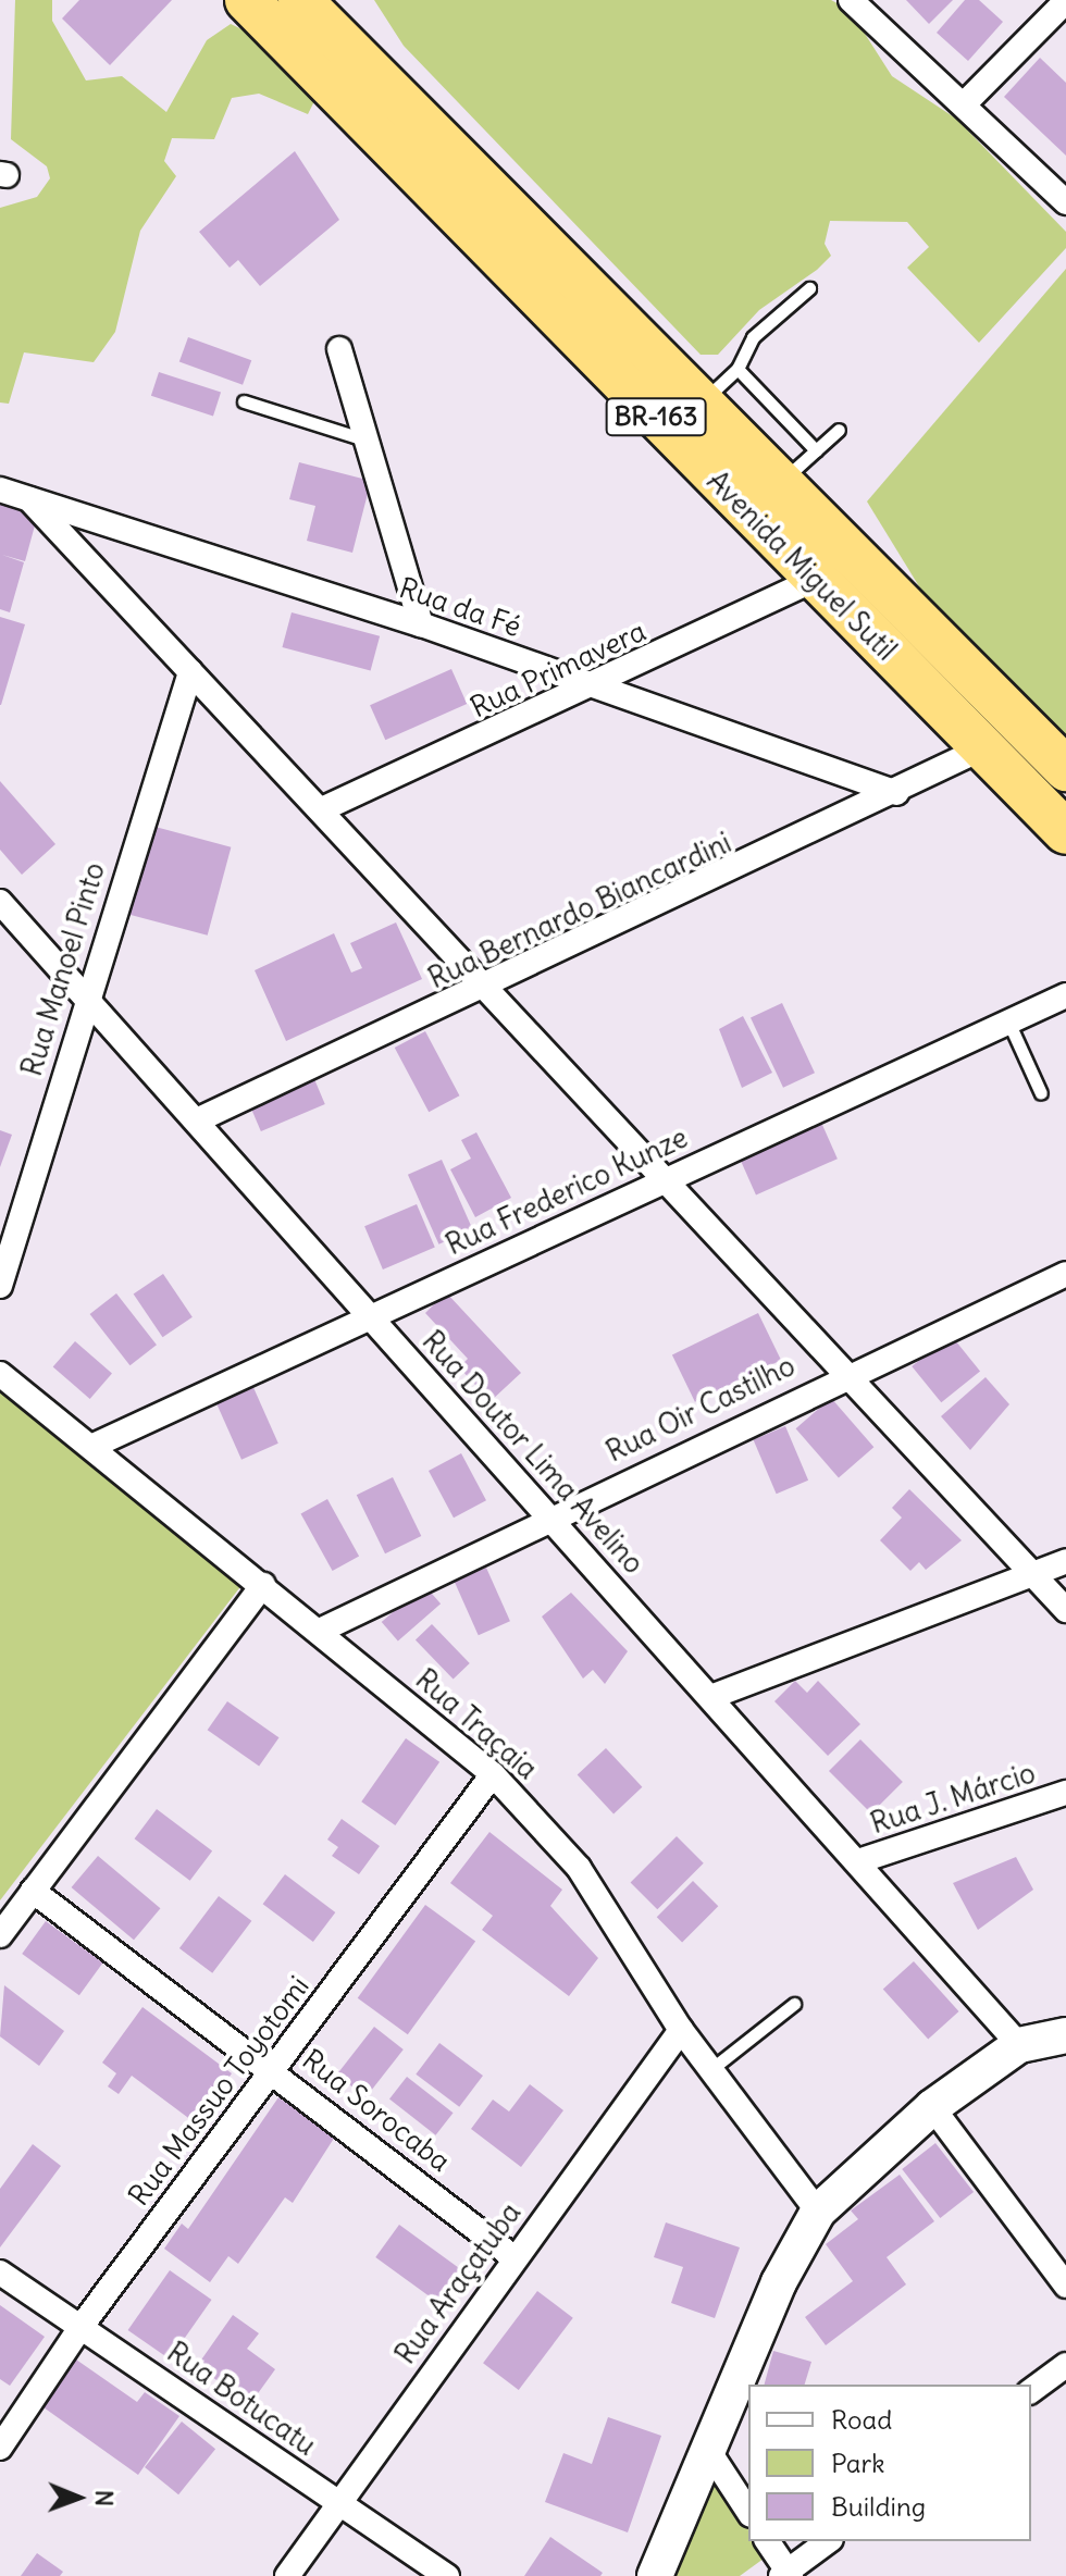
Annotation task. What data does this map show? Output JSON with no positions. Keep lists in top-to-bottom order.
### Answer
{
  "streets": {
    "highway": ["BR-163", "Avenida Miguel Sutil"],
    "street": [
      "Rua da Fé",
      "Rua Primavera",
      "Rua Bernardo Biancardini",
      "Rua Manoel Pinto",
      "Rua Frederico Kunze",
      "Rua Oir Castilho",
      "Rua Doutor Lima Avelino",
      "Rua Traçaia",
      "Rua J. Márcio",
      "Rua Massuo Toyotomi",
      "Rua Sorocaba",
      "Rua Araçatuba",
      "Rua Botucatu"
    ]
  },
  "crossings": [
    ["Avenida Miguel Sutil", "Rua Primavera"],
    ["Avenida Miguel Sutil", "Rua Bernardo Biancardini"],
    ["Rua da Fé", "Rua Primavera"],
    ["Rua da Fé", "Rua Bernardo Biancardini"],
    ["Rua Bernardo Biancardini", "Rua Doutor Lima Avelino"],
    ["Rua Manoel Pinto", "Rua Doutor Lima Avelino"],
    ["Rua Frederico Kunze", "Rua Doutor Lima Avelino"],
    ["Rua Frederico Kunze", "Rua Traçaia"],
    ["Rua Oir Castilho", "Rua Doutor Lima Avelino"],
    ["Rua Oir Castilho", "Rua Traçaia"],
    ["Rua Doutor Lima Avelino", "Rua J. Márcio"],
    ["Rua Traçaia", "Rua Massuo Toyotomi"],
    ["Rua Traçaia", "Rua Araçatuba"],
    ["Rua Massuo Toyotomi", "Rua Sorocaba"],
    ["Rua Massuo Toyotomi", "Rua Botucatu"],
    ["Rua Sorocaba", "Rua Araçatuba"],
    ["Rua Araçatuba", "Rua Botucatu"]
  ],
  "legend": ["Road", "Park", "Building"],
  "north": "right"
}
